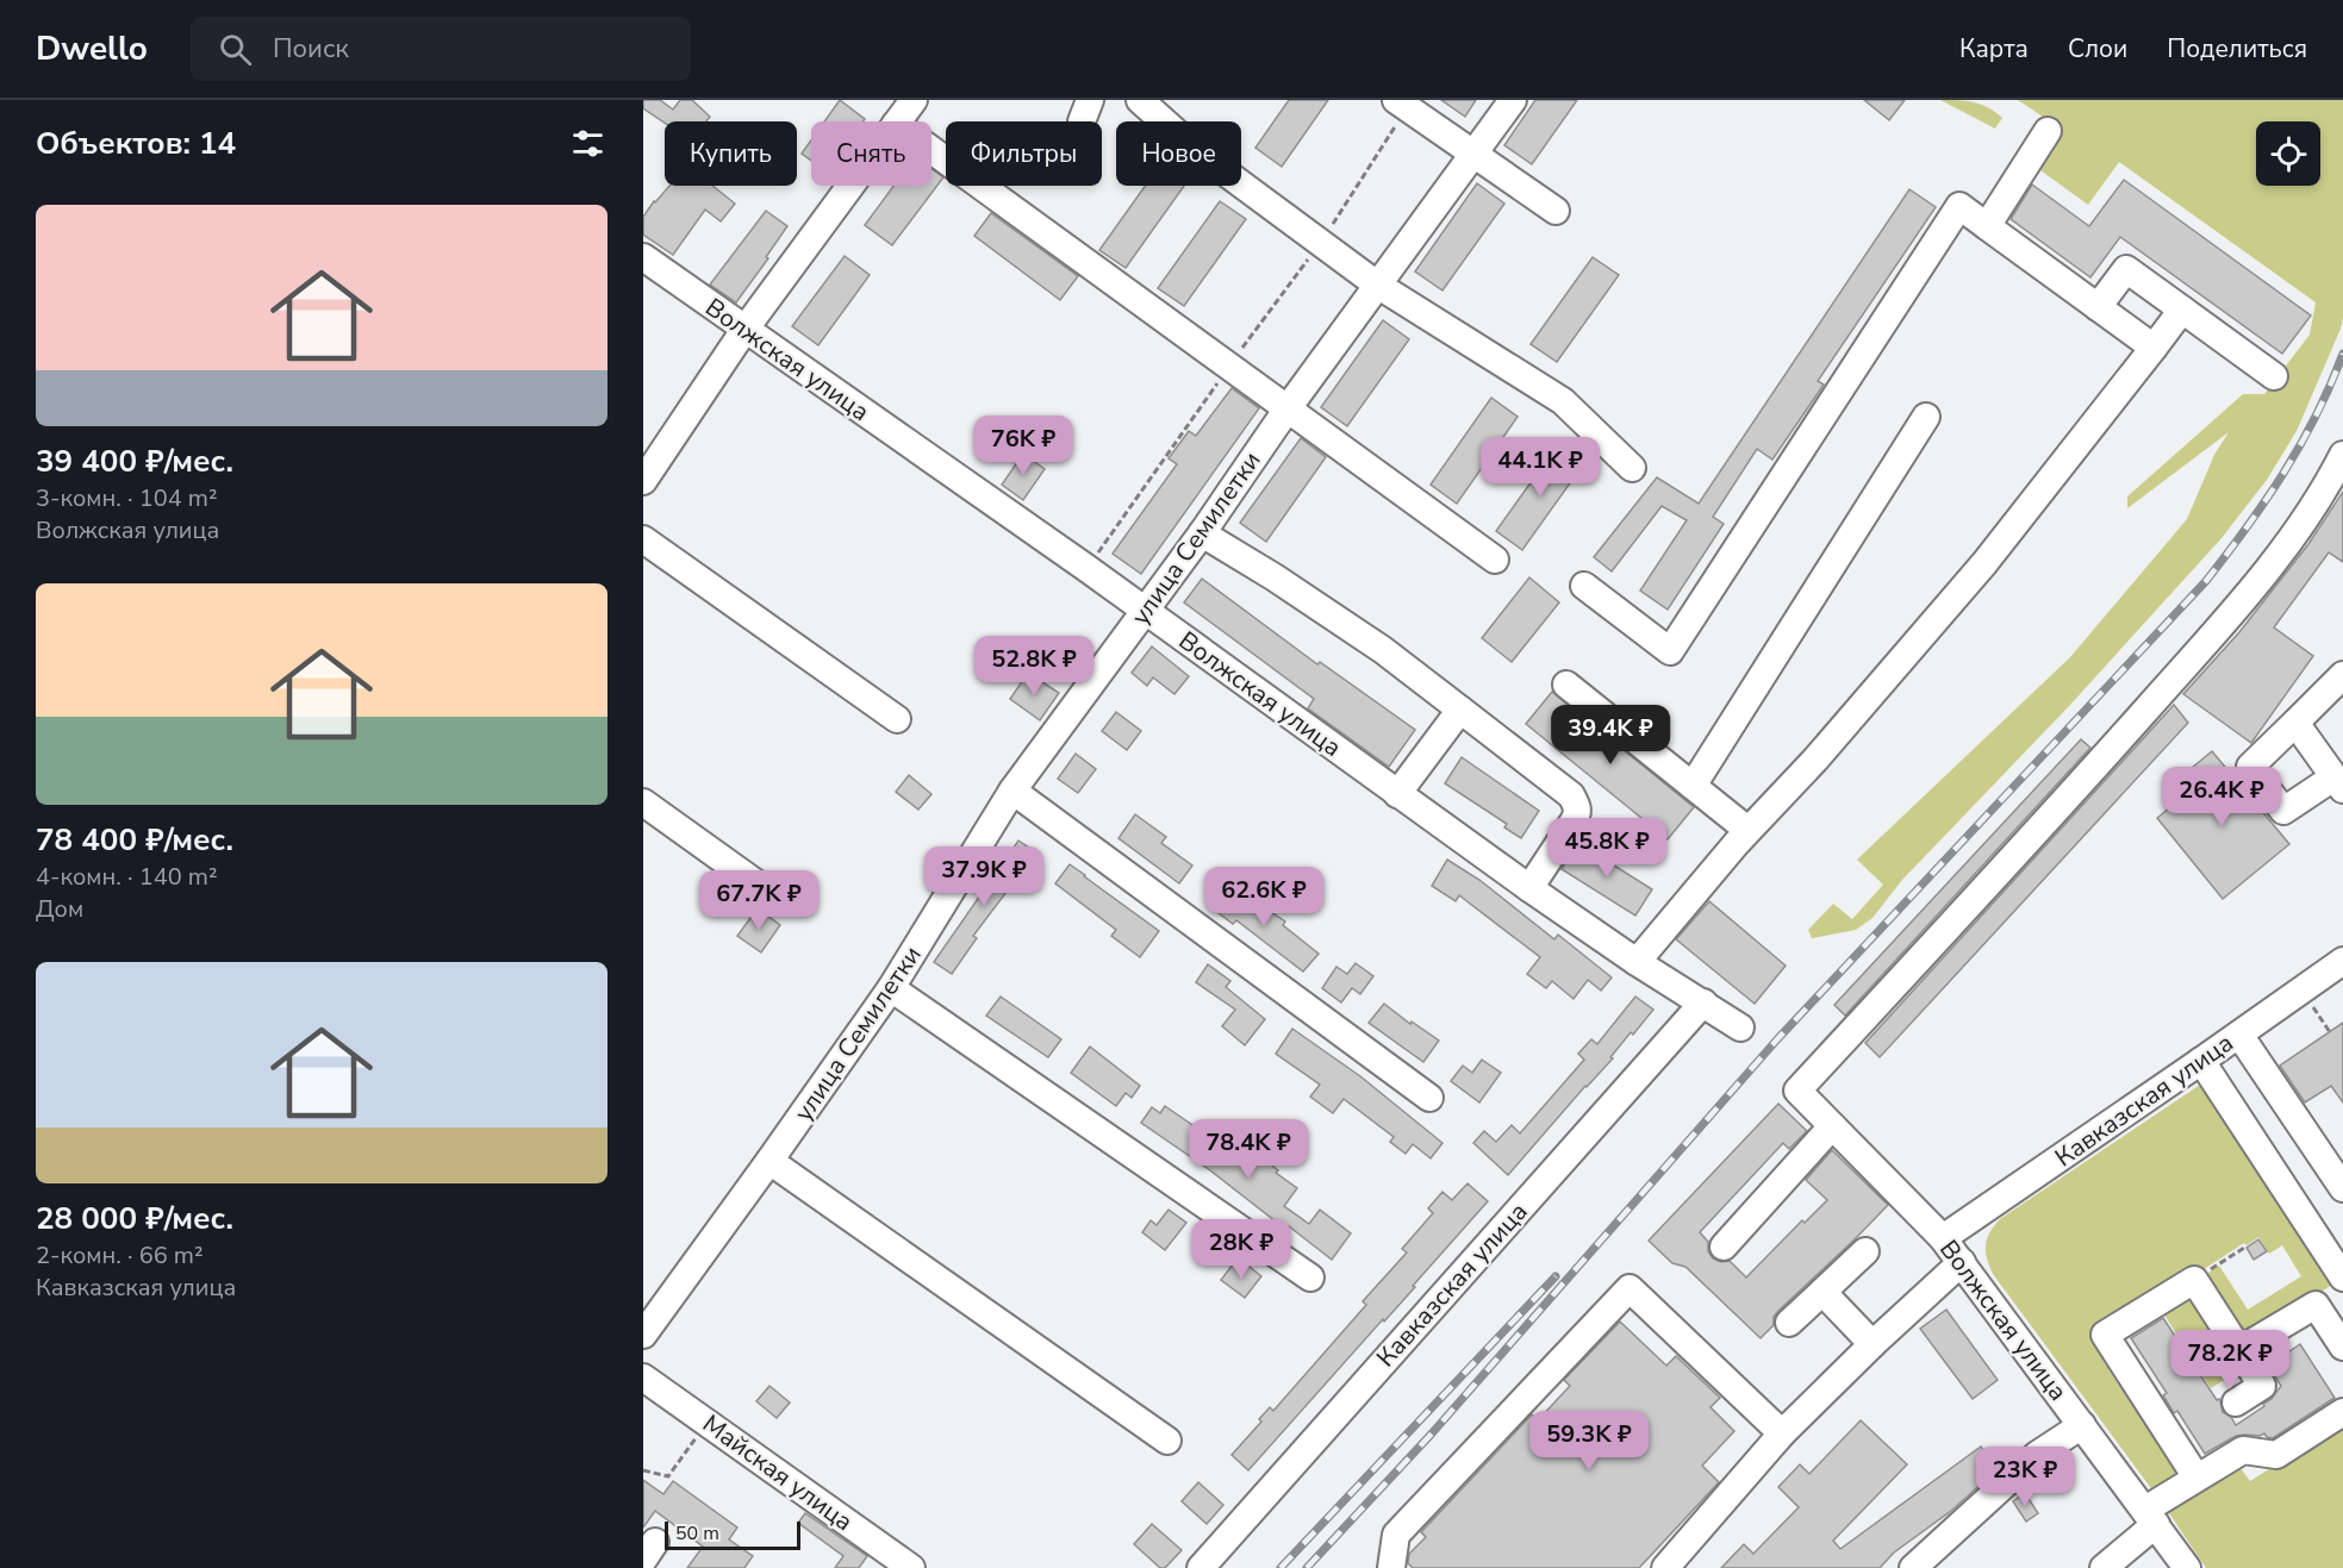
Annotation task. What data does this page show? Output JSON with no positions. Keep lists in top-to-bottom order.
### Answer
{
  "streets": {
    "street": [
      "Волжская улица",
      "улица Семилетки",
      "Кавказская улица",
      "Майская улица"
    ]
  },
  "crossings": [
    ["Волжская улица", "улица Семилетки"],
    ["Волжская улица", "Кавказская улица"]
  ],
  "scale_bar": "50 m",
  "page": {
    "header": "Dwello",
    "search": "Поиск",
    "nav": ["Карта", "Слои", "Поделиться"],
    "heading": "Объектов: 14",
    "chip": [
      "Купить",
      "Снять",
      "Фильтры",
      "Новое"
    ],
    "list": [
      {
        "name": "39 400 ₽/мес.",
        "note": "3-комн. · 104 m² · Волжская улица"
      },
      {
        "name": "78 400 ₽/мес.",
        "note": "4-комн. · 140 m² · Дом"
      },
      {
        "name": "28 000 ₽/мес.",
        "note": "2-комн. · 66 m² · Кавказская улица"
      }
    ],
    "price": [
      "76K ₽",
      "44.1K ₽",
      "52.8K ₽",
      "39.4K ₽",
      "26.4K ₽",
      "45.8K ₽",
      "37.9K ₽",
      "62.6K ₽",
      "67.7K ₽",
      "78.4K ₽",
      "28K ₽",
      "78.2K ₽",
      "59.3K ₽",
      "23K ₽"
    ],
    "scale": "50 m"
  }
}
